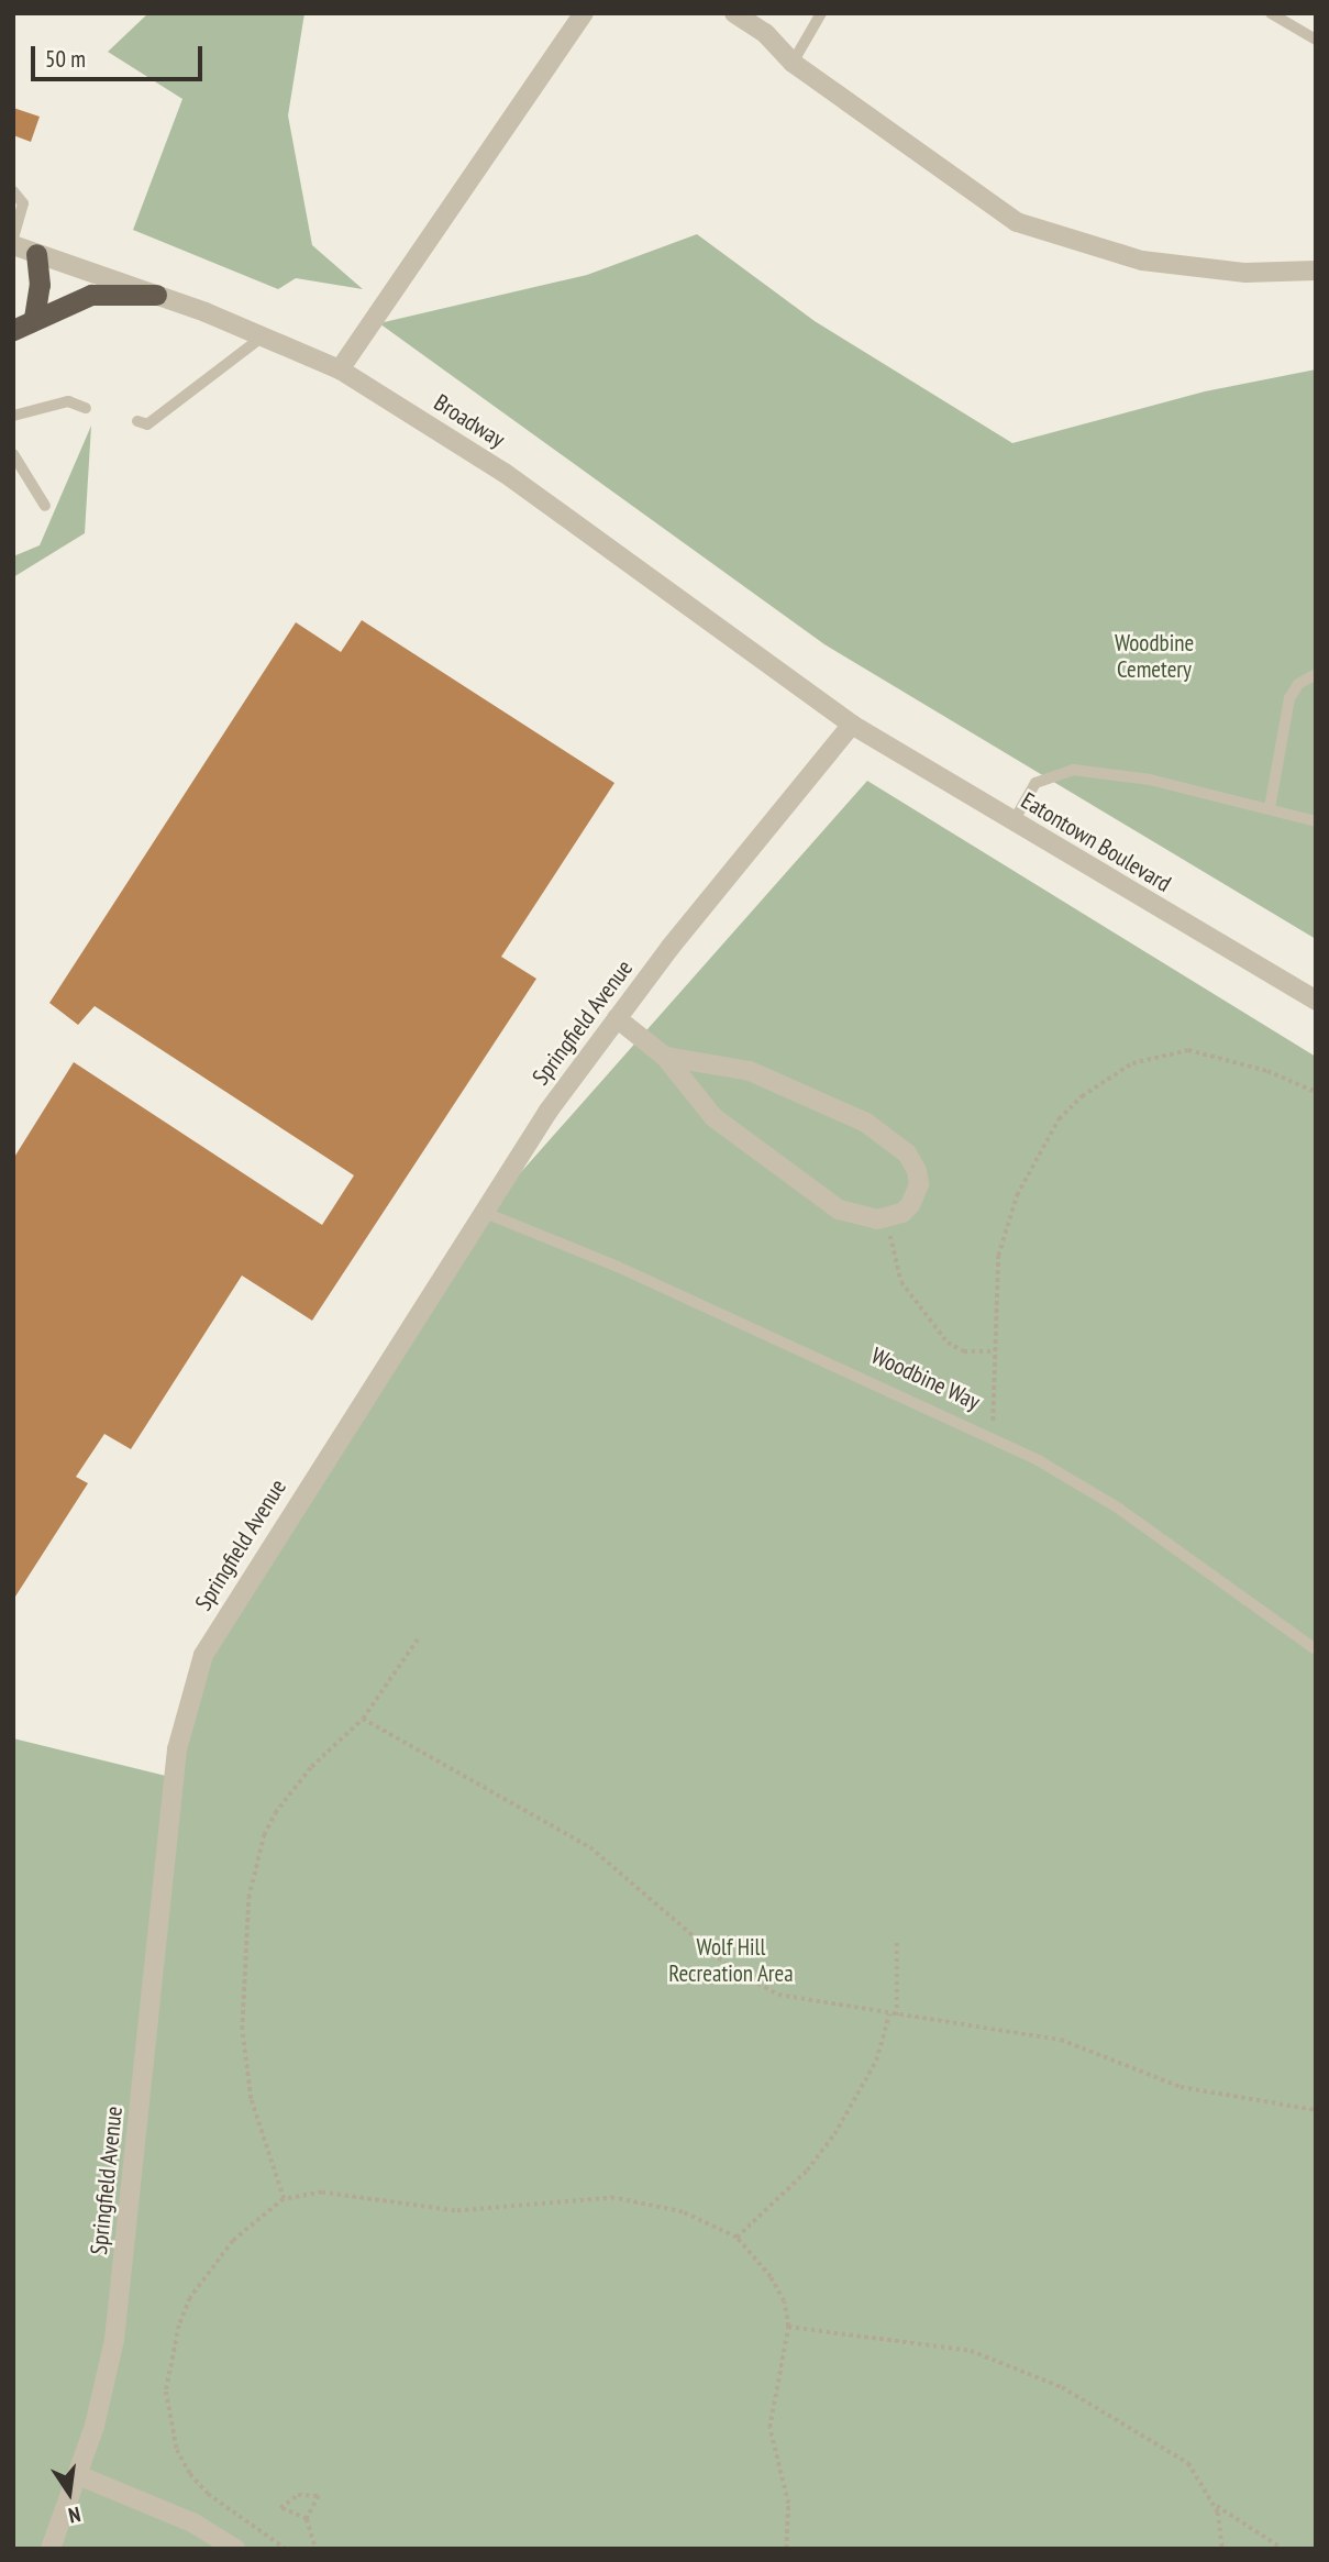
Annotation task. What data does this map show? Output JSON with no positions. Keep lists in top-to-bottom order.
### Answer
{
  "streets": {
    "street": ["Broadway", "Eatontown Boulevard", "Springfield Avenue"],
    "lane": ["Woodbine Way"]
  },
  "crossings": [
    ["Broadway", "Eatontown Boulevard"],
    ["Broadway", "Springfield Avenue"],
    ["Eatontown Boulevard", "Springfield Avenue"],
    ["Springfield Avenue", "Woodbine Way"]
  ],
  "parks": ["Woodbine Cemetery", "Wolf Hill Recreation Area"],
  "scale_bar": "50 m",
  "north": "bottom"
}
